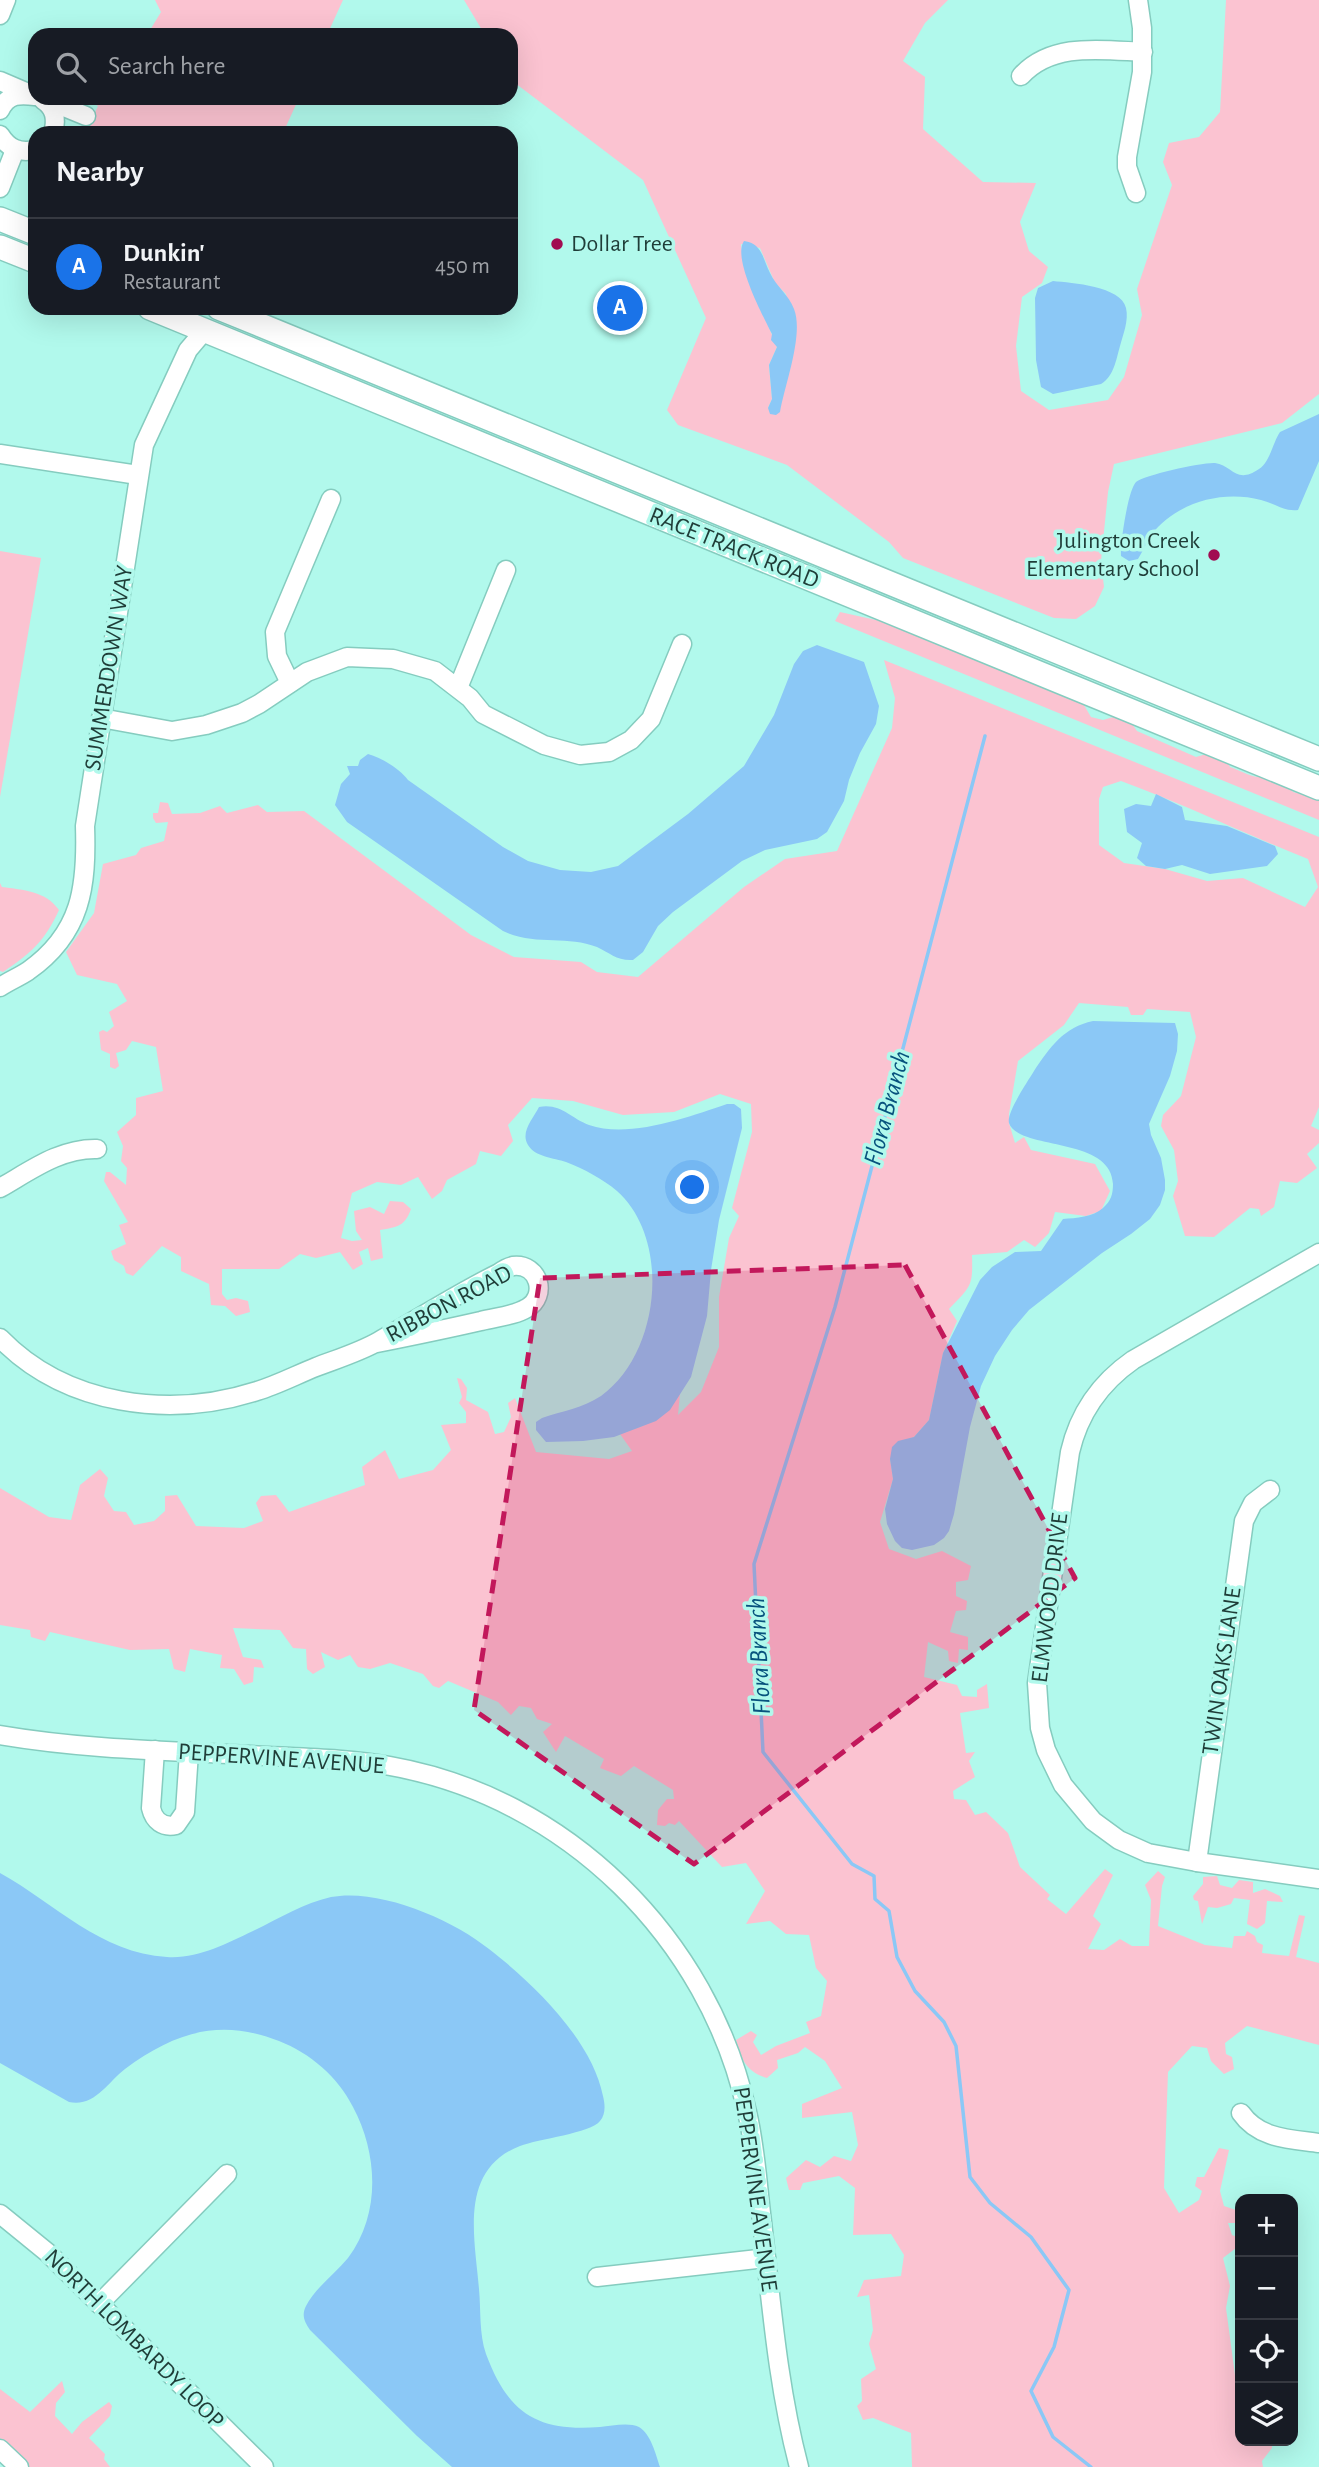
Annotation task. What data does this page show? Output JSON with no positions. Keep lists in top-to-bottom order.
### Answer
{
  "streets": {
    "main road": ["RACE TRACK ROAD"],
    "street": [
      "SUMMERDOWN WAY",
      "RIBBON ROAD",
      "ELMWOOD DRIVE",
      "TWIN OAKS LANE",
      "PEPPERVINE AVENUE",
      "NORTH LOMBARDY LOOP"
    ]
  },
  "crossings": [
    ["RACE TRACK ROAD", "SUMMERDOWN WAY"],
    ["ELMWOOD DRIVE", "TWIN OAKS LANE"]
  ],
  "water": ["Flora Branch"],
  "places": ["Dollar Tree", "Julington Creek Elementary School"],
  "page": {
    "search": "Search here",
    "heading": "Nearby",
    "list": [
      {
        "mark": "A",
        "name": "Dunkin'",
        "note": "Restaurant",
        "value": "450 m"
      }
    ],
    "pins": "A",
    "map_buttons": ["+", "−"]
  }
}
